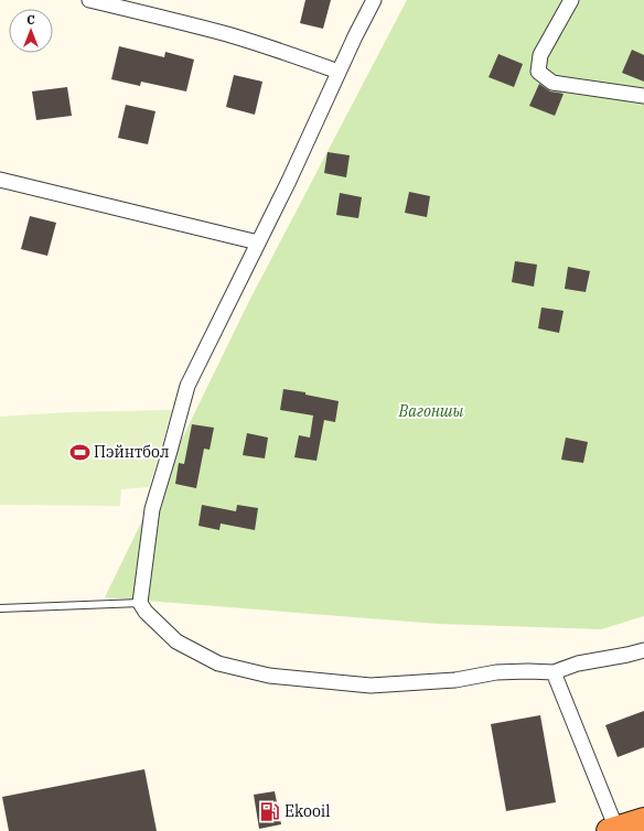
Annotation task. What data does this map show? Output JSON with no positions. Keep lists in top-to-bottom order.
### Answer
{
  "parks": ["Вагоншы"],
  "places": {
    "sports": ["Пэйнтбол"],
    "fuel station": ["Ekooil"]
  },
  "north": "top"
}
